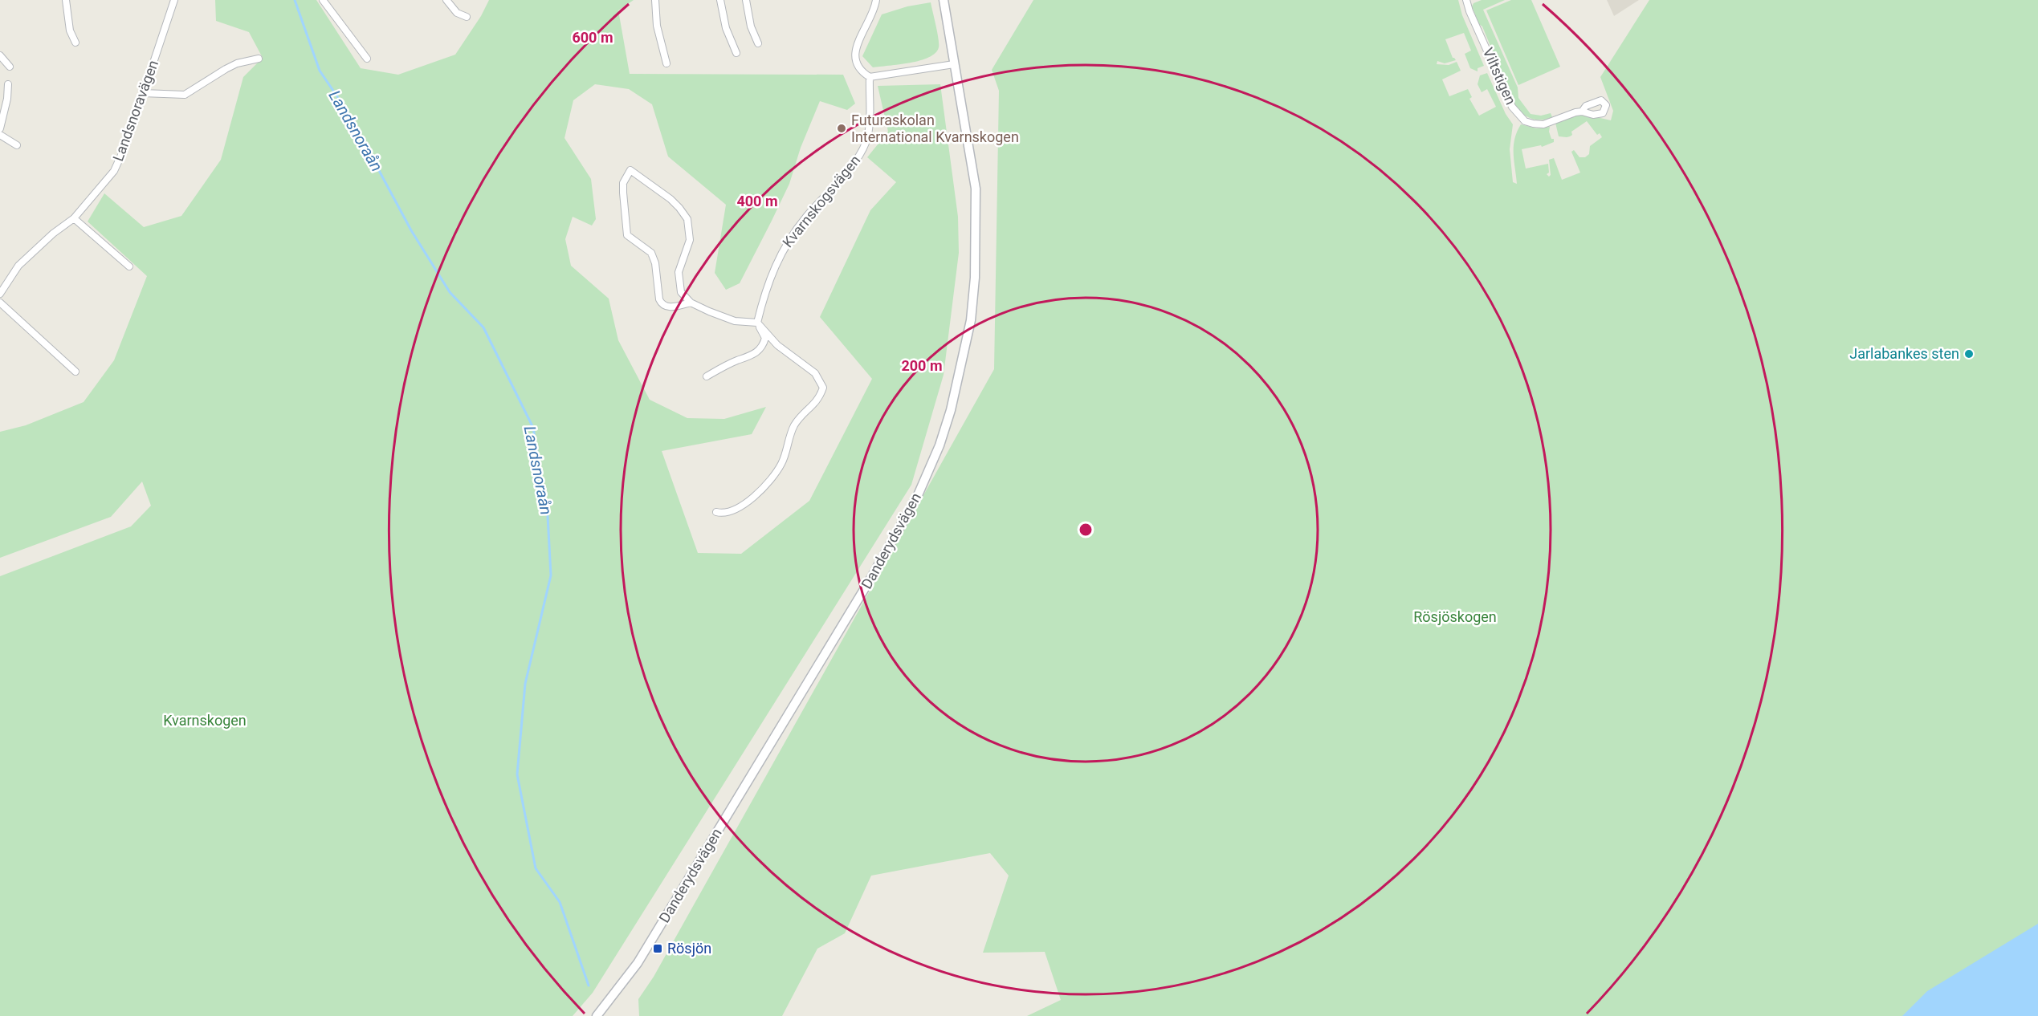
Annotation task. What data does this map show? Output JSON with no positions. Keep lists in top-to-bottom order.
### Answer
{
  "streets": {
    "main road": ["Danderydsvägen"],
    "street": ["Viltstigen", "Landsnoravägen", "Kvarnskogsvägen"]
  },
  "water": ["Landsnoraån"],
  "parks": ["Rösjöskogen", "Kvarnskogen"],
  "places": {
    "other": ["Futuraskolan International Kvarnskogen", "Jarlabankes sten"],
    "transit": ["Rösjön"]
  },
  "rings": ["600 m", "400 m", "200 m"]
}
